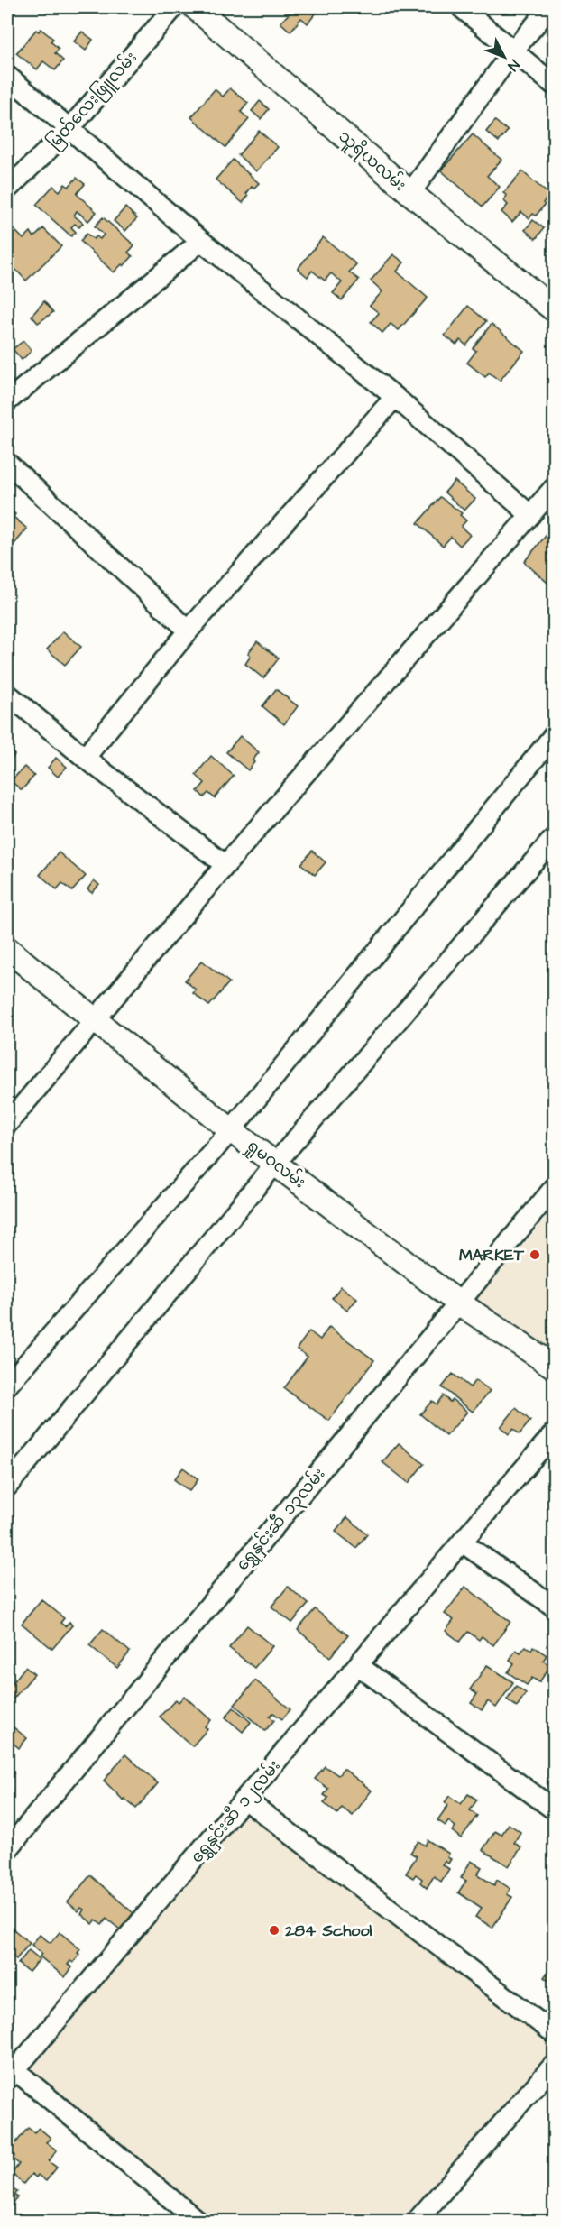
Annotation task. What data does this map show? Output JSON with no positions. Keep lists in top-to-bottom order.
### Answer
{
  "streets": {
    "street": [
      "မြတ်လေးဖြူလမ်း",
      "သူရိယလမ်း",
      "ရှုမဝလမ်း",
      "ရွှေနှင်းဆီ ၁၃လမ်း",
      "ရွှေနှင်းဆီ ၁၂လမ်း"
    ]
  },
  "crossings": [
    ["ရှုမဝလမ်း", "ရွှေနှင်းဆီ ၁၃လမ်း"]
  ],
  "places": ["MARKET", "284 School"],
  "north": "bottom right"
}
